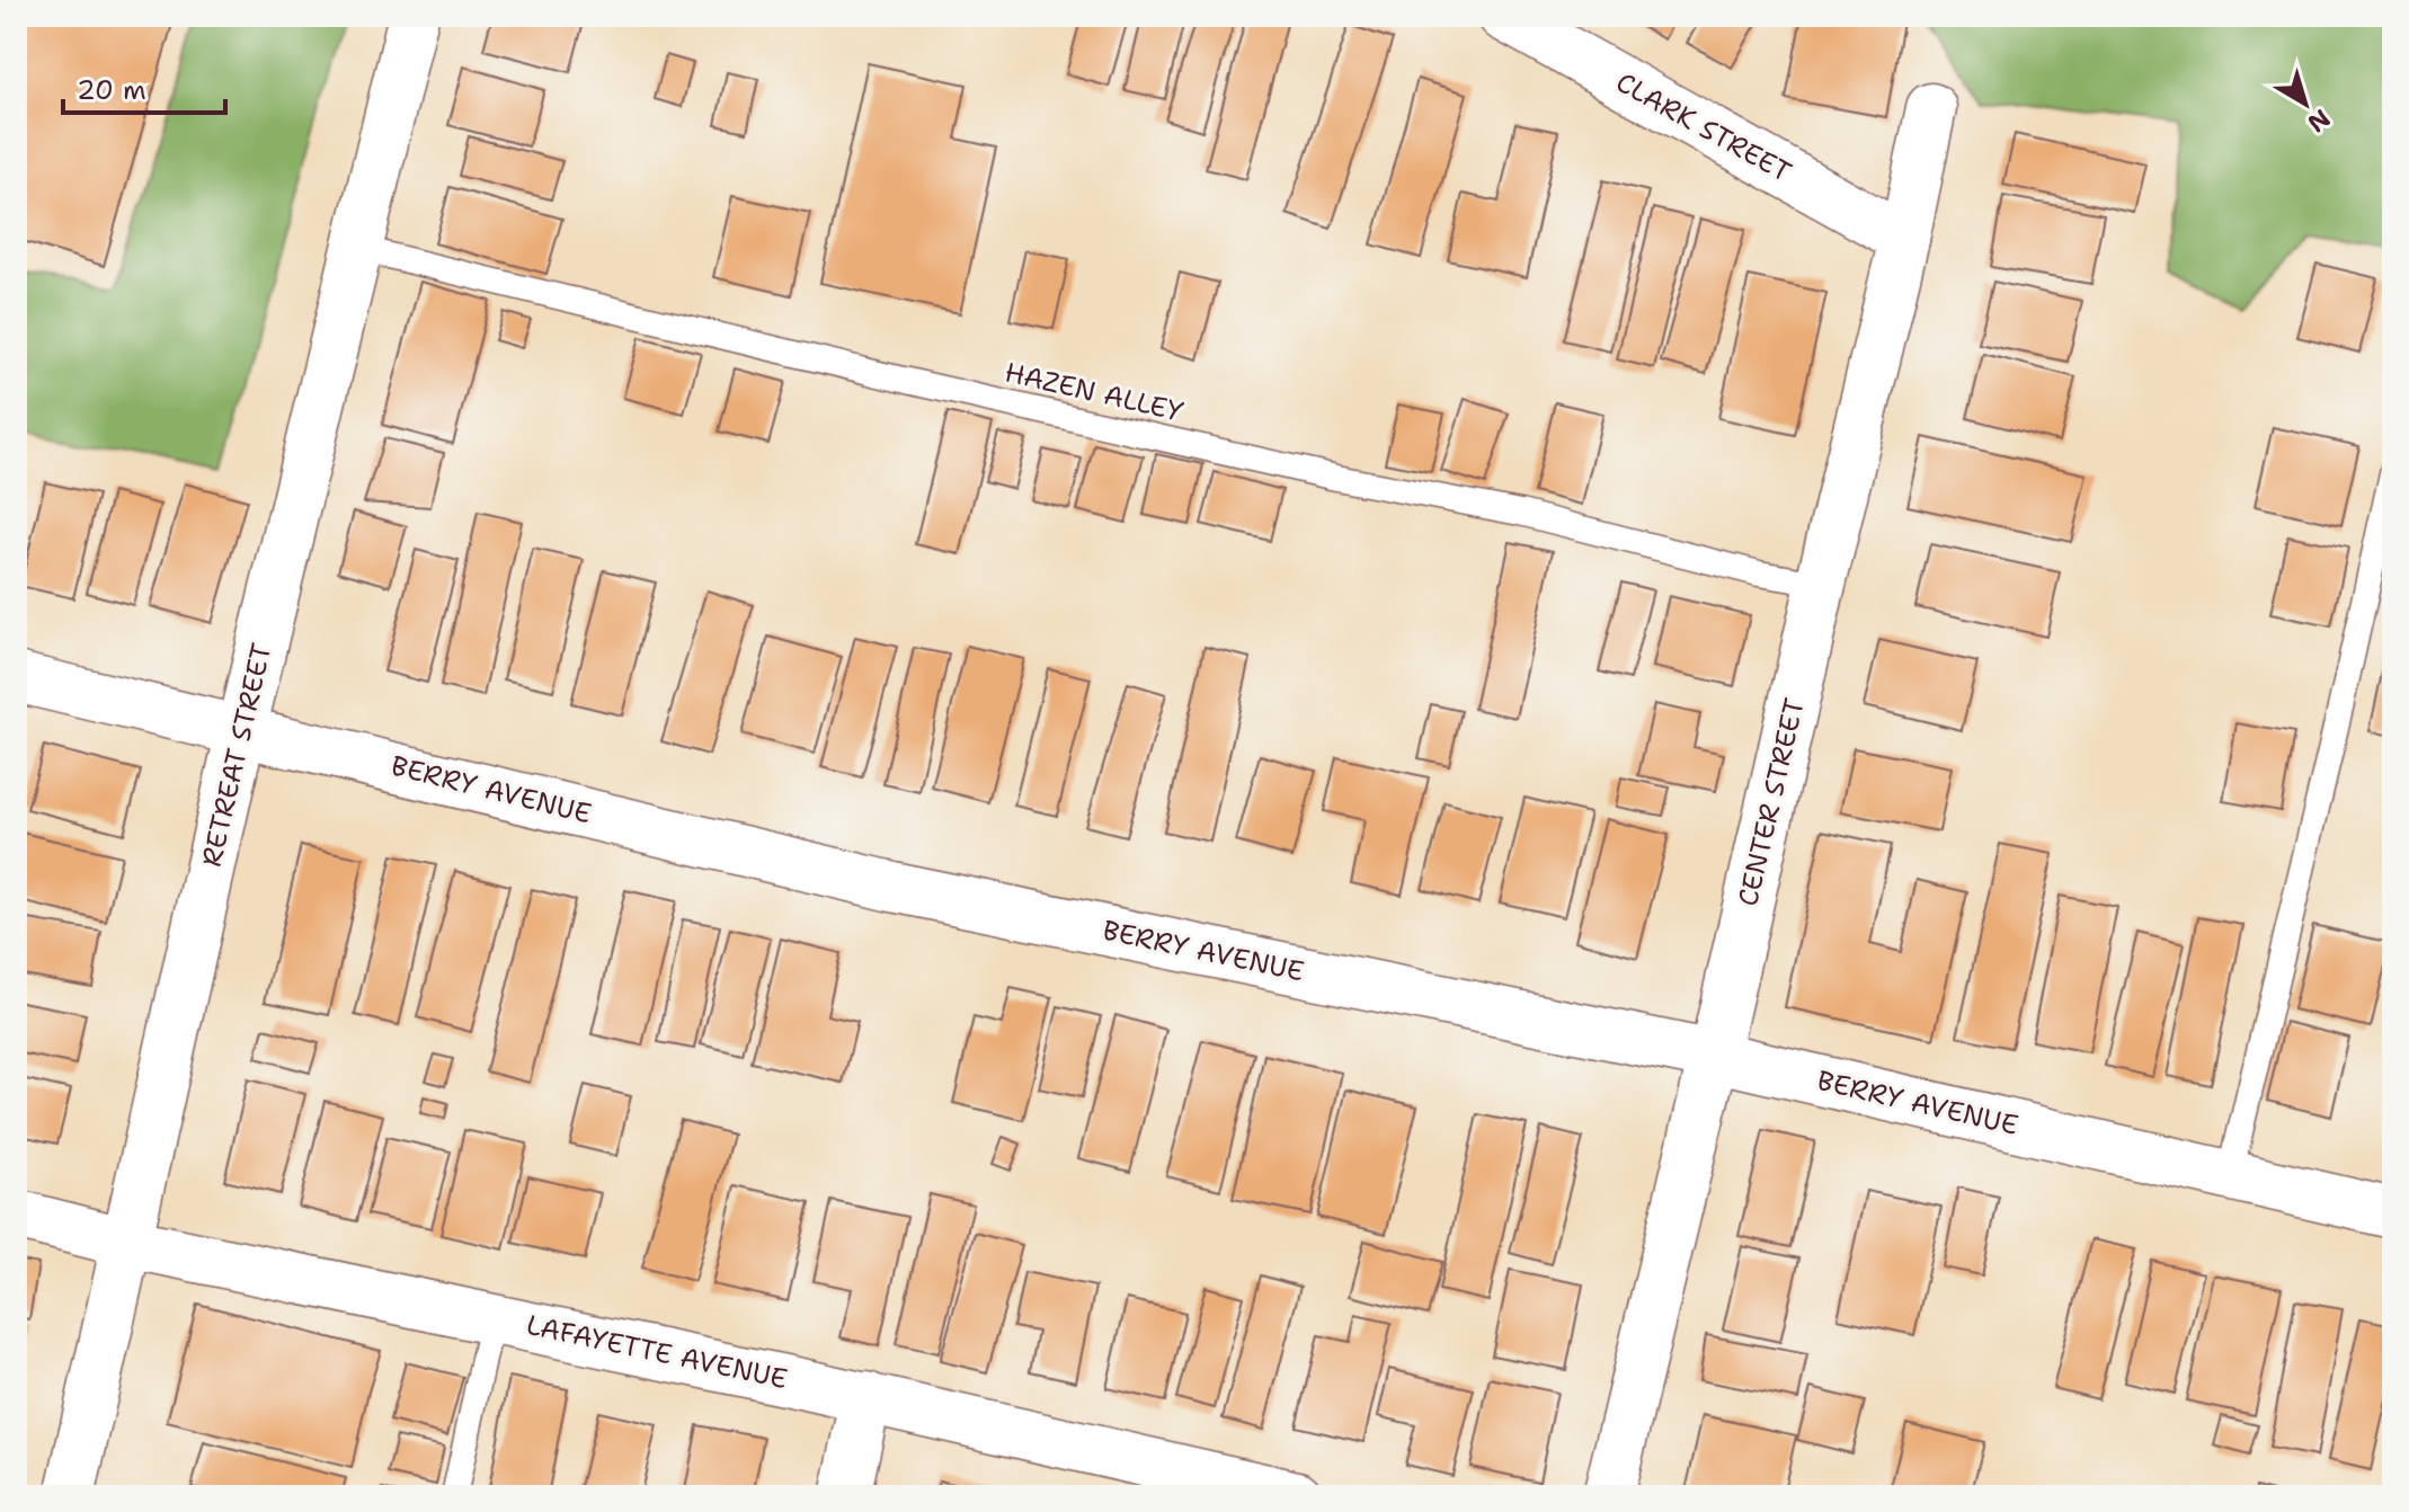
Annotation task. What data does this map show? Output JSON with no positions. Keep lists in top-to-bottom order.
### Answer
{
  "streets": {
    "street": [
      "CLARK STREET",
      "RETREAT STREET",
      "BERRY AVENUE",
      "CENTER STREET",
      "LAFAYETTE AVENUE"
    ],
    "lane": ["HAZEN ALLEY"]
  },
  "crossings": [
    ["CLARK STREET", "CENTER STREET"],
    ["HAZEN ALLEY", "RETREAT STREET"],
    ["HAZEN ALLEY", "CENTER STREET"],
    ["RETREAT STREET", "BERRY AVENUE"],
    ["RETREAT STREET", "LAFAYETTE AVENUE"],
    ["BERRY AVENUE", "CENTER STREET"]
  ],
  "scale_bar": "20 m",
  "north": "bottom right"
}
